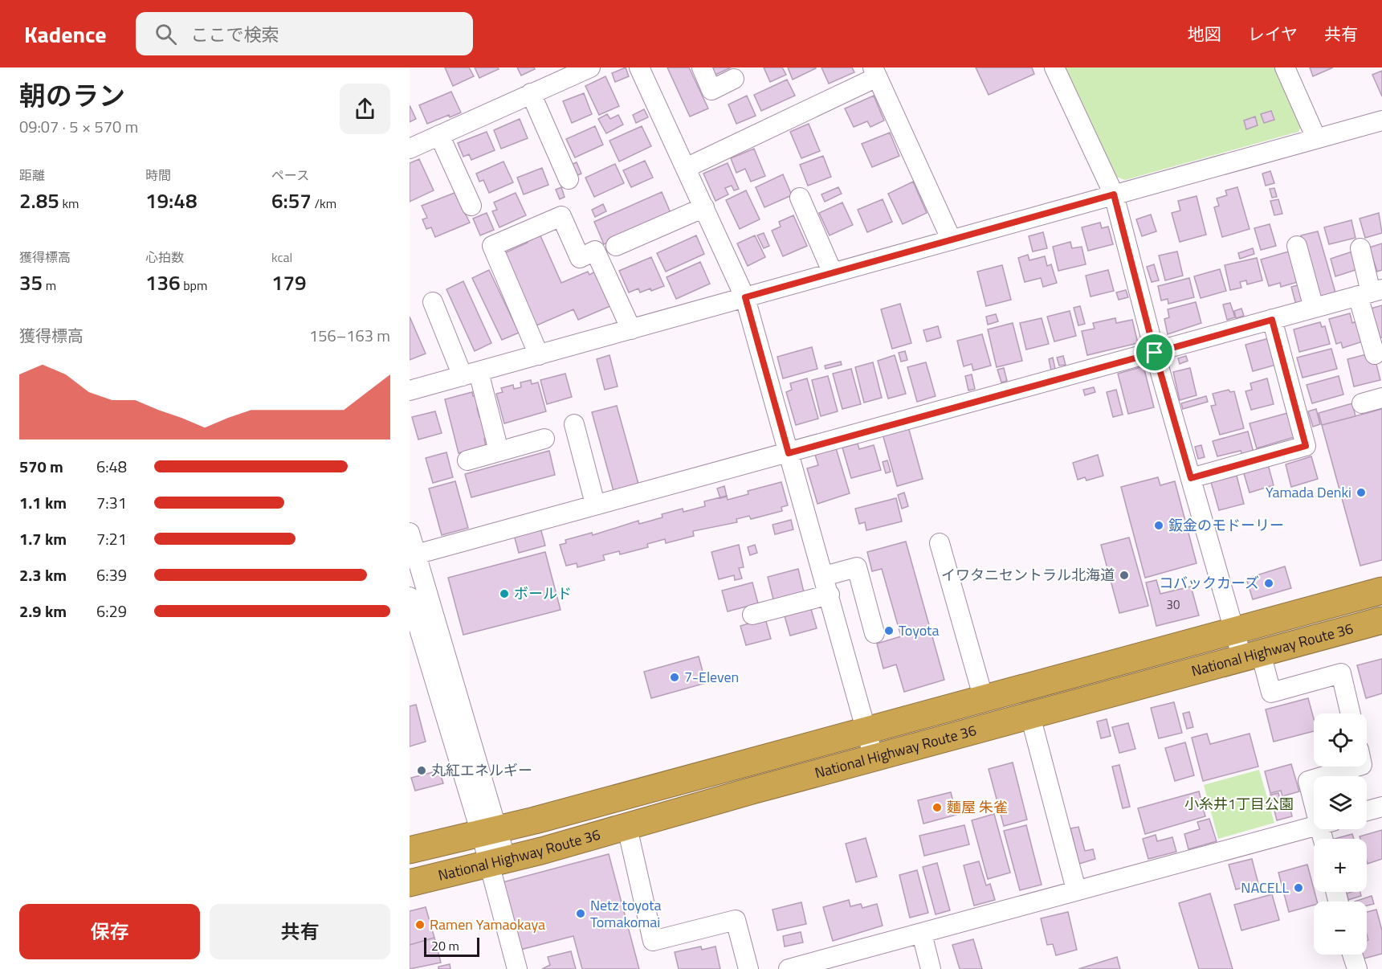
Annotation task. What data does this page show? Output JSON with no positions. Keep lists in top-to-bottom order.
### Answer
{
  "streets": {
    "highway": ["National Highway Route 36"]
  },
  "parks": ["小糸井1丁目公園"],
  "places": [
    "Yamada Denki",
    "鈑金のモドーリー",
    "イワタニセントラル北海道",
    "コバックカーズ",
    "ボールド",
    "Toyota",
    "7-Eleven",
    "丸紅エネルギー",
    "麵屋 朱雀",
    "NACELL",
    "Netz toyota Tomakomai",
    "Ramen Yamaokaya"
  ],
  "house_numbers": ["30"],
  "scale_bar": "20 m",
  "page": {
    "header": "Kadence",
    "search": "ここで検索",
    "nav": ["地図", "レイヤ", "共有"],
    "heading": ["朝のラン", "09:07 · 5 × 570 m"],
    "stats": [
      ["距離", "2.85 km"],
      ["時間", "19:48"],
      ["ペース", "6:57 /km"],
      ["獲得標高", "35 m"],
      ["心拍数", "136 bpm"],
      ["kcal", "179"]
    ],
    "chart": ["獲得標高", "156–163 m"],
    "list": [
      {
        "name": "570 m",
        "note": "6:48"
      },
      {
        "name": "1.1 km",
        "note": "7:31"
      },
      {
        "name": "1.7 km",
        "note": "7:21"
      },
      {
        "name": "2.3 km",
        "note": "6:39"
      },
      {
        "name": "2.9 km",
        "note": "6:29"
      }
    ],
    "map_buttons": ["+", "−"],
    "buttons": ["保存", "共有"],
    "scale": "20 m"
  }
}
